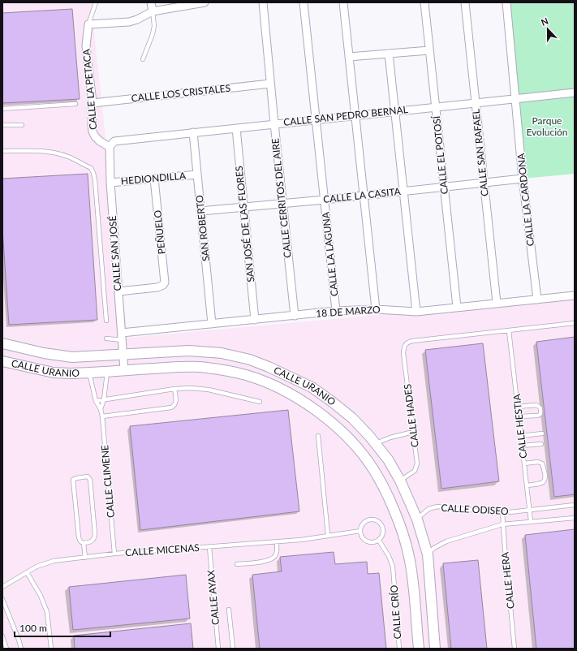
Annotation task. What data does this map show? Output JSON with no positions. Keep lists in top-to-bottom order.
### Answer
{
  "streets": {
    "street": [
      "CALLE LA PETACA",
      "CALLE LOS CRISTALES",
      "CALLE SAN PEDRO BERNAL",
      "CALLE SAN RAFAEL",
      "CALLE EL POTOSÍ",
      "HEDIONDILLA",
      "CALLE LA CASITA",
      "CALLE CERRITOS DEL AIRE",
      "CALLE LA CARDONA",
      "SAN JOSÉ DE LAS FLORES",
      "SAN ROBERTO",
      "PEÑUELO",
      "CALLE SAN JOSÉ",
      "CALLE LA LAGUNA",
      "18 DE MARZO",
      "CALLE URANIO"
    ],
    "lane": [
      "CALLE HADES",
      "CALLE HESTIA",
      "CALLE CLIMENE",
      "CALLE ODISEO",
      "CALLE MICENAS",
      "CALLE HERA",
      "CALLE AYAX",
      "CALLE CRÍO"
    ]
  },
  "crossings": [
    ["CALLE LA PETACA", "CALLE LOS CRISTALES"],
    ["CALLE LA PETACA", "CALLE SAN PEDRO BERNAL"],
    ["CALLE LA PETACA", "CALLE SAN JOSÉ"],
    ["CALLE LOS CRISTALES", "CALLE CERRITOS DEL AIRE"],
    ["CALLE SAN PEDRO BERNAL", "CALLE SAN RAFAEL"],
    ["CALLE SAN PEDRO BERNAL", "CALLE EL POTOSÍ"],
    ["CALLE SAN PEDRO BERNAL", "CALLE CERRITOS DEL AIRE"],
    ["CALLE SAN PEDRO BERNAL", "CALLE LA CARDONA"],
    ["CALLE SAN PEDRO BERNAL", "SAN JOSÉ DE LAS FLORES"],
    ["CALLE SAN PEDRO BERNAL", "SAN ROBERTO"],
    ["CALLE SAN PEDRO BERNAL", "CALLE SAN JOSÉ"],
    ["CALLE SAN PEDRO BERNAL", "CALLE LA LAGUNA"],
    ["CALLE SAN RAFAEL", "CALLE LA CASITA"],
    ["CALLE SAN RAFAEL", "18 DE MARZO"],
    ["CALLE EL POTOSÍ", "CALLE LA CASITA"],
    ["CALLE EL POTOSÍ", "18 DE MARZO"],
    ["HEDIONDILLA", "SAN ROBERTO"],
    ["HEDIONDILLA", "PEÑUELO"],
    ["HEDIONDILLA", "CALLE SAN JOSÉ"],
    ["CALLE LA CASITA", "CALLE CERRITOS DEL AIRE"],
    ["CALLE LA CASITA", "CALLE LA CARDONA"],
    ["CALLE LA CASITA", "SAN JOSÉ DE LAS FLORES"],
    ["CALLE LA CASITA", "SAN ROBERTO"],
    ["CALLE LA CASITA", "CALLE LA LAGUNA"],
    ["CALLE CERRITOS DEL AIRE", "18 DE MARZO"],
    ["CALLE LA CARDONA", "18 DE MARZO"],
    ["SAN JOSÉ DE LAS FLORES", "18 DE MARZO"],
    ["SAN ROBERTO", "18 DE MARZO"],
    ["PEÑUELO", "CALLE SAN JOSÉ"],
    ["CALLE SAN JOSÉ", "18 DE MARZO"],
    ["CALLE SAN JOSÉ", "CALLE URANIO"],
    ["CALLE LA LAGUNA", "18 DE MARZO"],
    ["CALLE URANIO", "CALLE HADES"],
    ["CALLE URANIO", "CALLE CLIMENE"],
    ["CALLE URANIO", "CALLE ODISEO"],
    ["CALLE HADES", "CALLE HESTIA"],
    ["CALLE HESTIA", "CALLE ODISEO"],
    ["CALLE CLIMENE", "CALLE MICENAS"],
    ["CALLE ODISEO", "CALLE HERA"],
    ["CALLE MICENAS", "CALLE AYAX"],
    ["CALLE MICENAS", "CALLE CRÍO"]
  ],
  "parks": ["Parque Evolución"],
  "scale_bar": "100 m",
  "north": "top"
}
